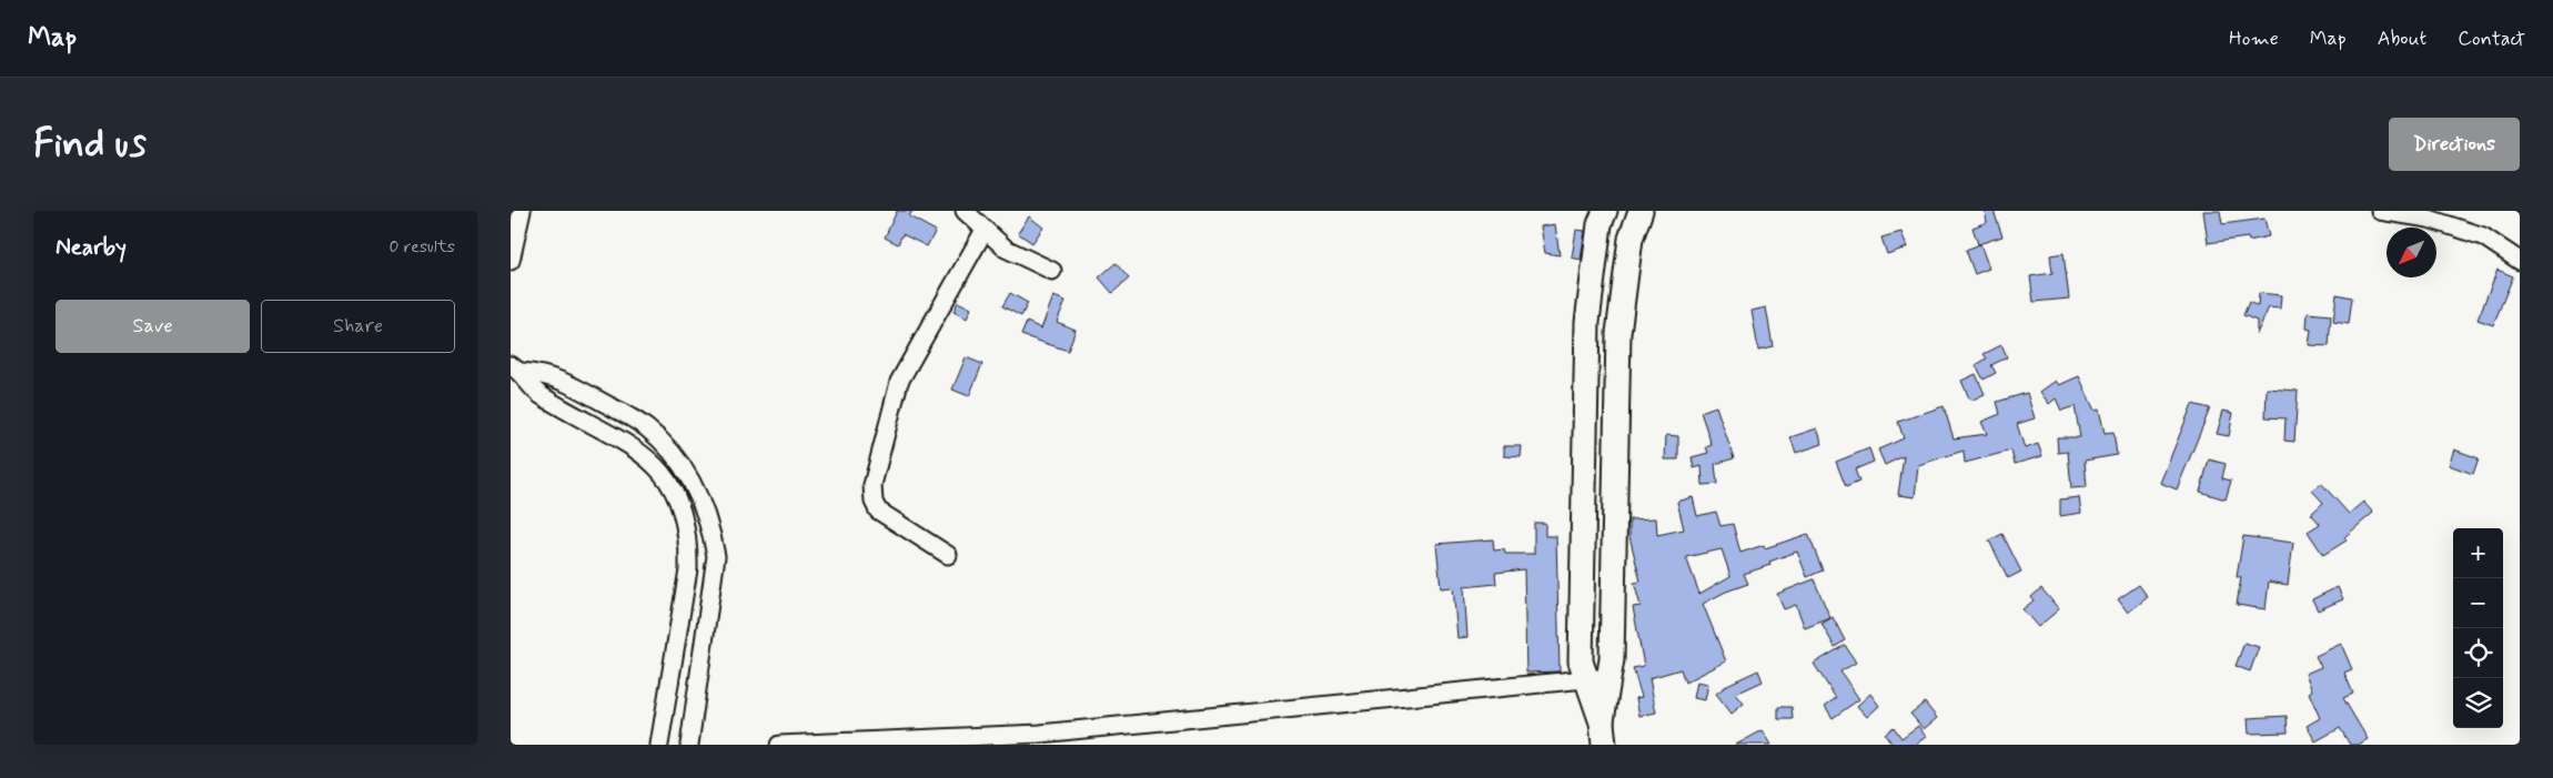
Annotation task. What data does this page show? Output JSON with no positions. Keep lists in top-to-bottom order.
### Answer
{
  "north": "bottom left",
  "page": {
    "header": "Map",
    "nav": [
      "Home",
      "Map",
      "About",
      "Contact"
    ],
    "buttons": [
      "Directions",
      ["Save", "Share"]
    ],
    "title": "Find us",
    "heading": ["Nearby", "0 results"],
    "map_buttons": ["+", "−"]
  }
}
